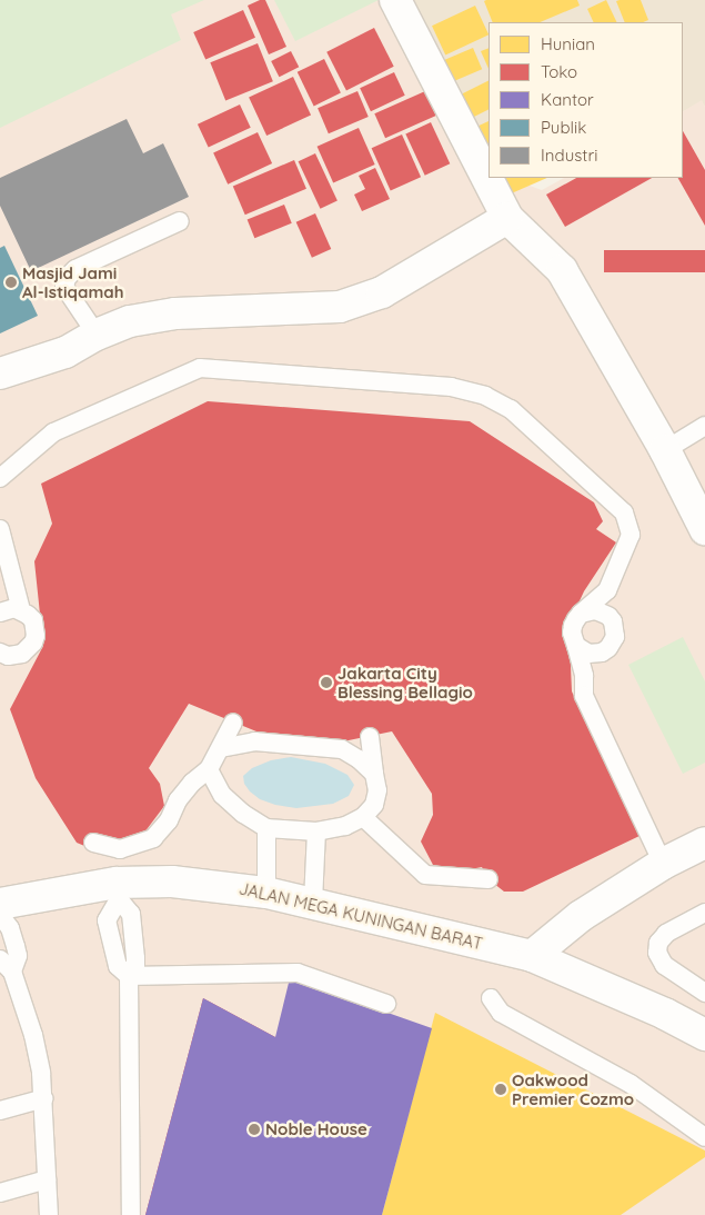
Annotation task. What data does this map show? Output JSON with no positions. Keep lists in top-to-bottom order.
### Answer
{
  "streets": {
    "street": ["JALAN MEGA KUNINGAN BARAT"]
  },
  "places": [
    "Masjid Jami Al-Istiqamah",
    "Jakarta City Blessing Bellagio",
    "Oakwood Premier Cozmo",
    "Noble House"
  ],
  "legend": [
    "Hunian",
    "Toko",
    "Kantor",
    "Publik",
    "Industri"
  ]
}
